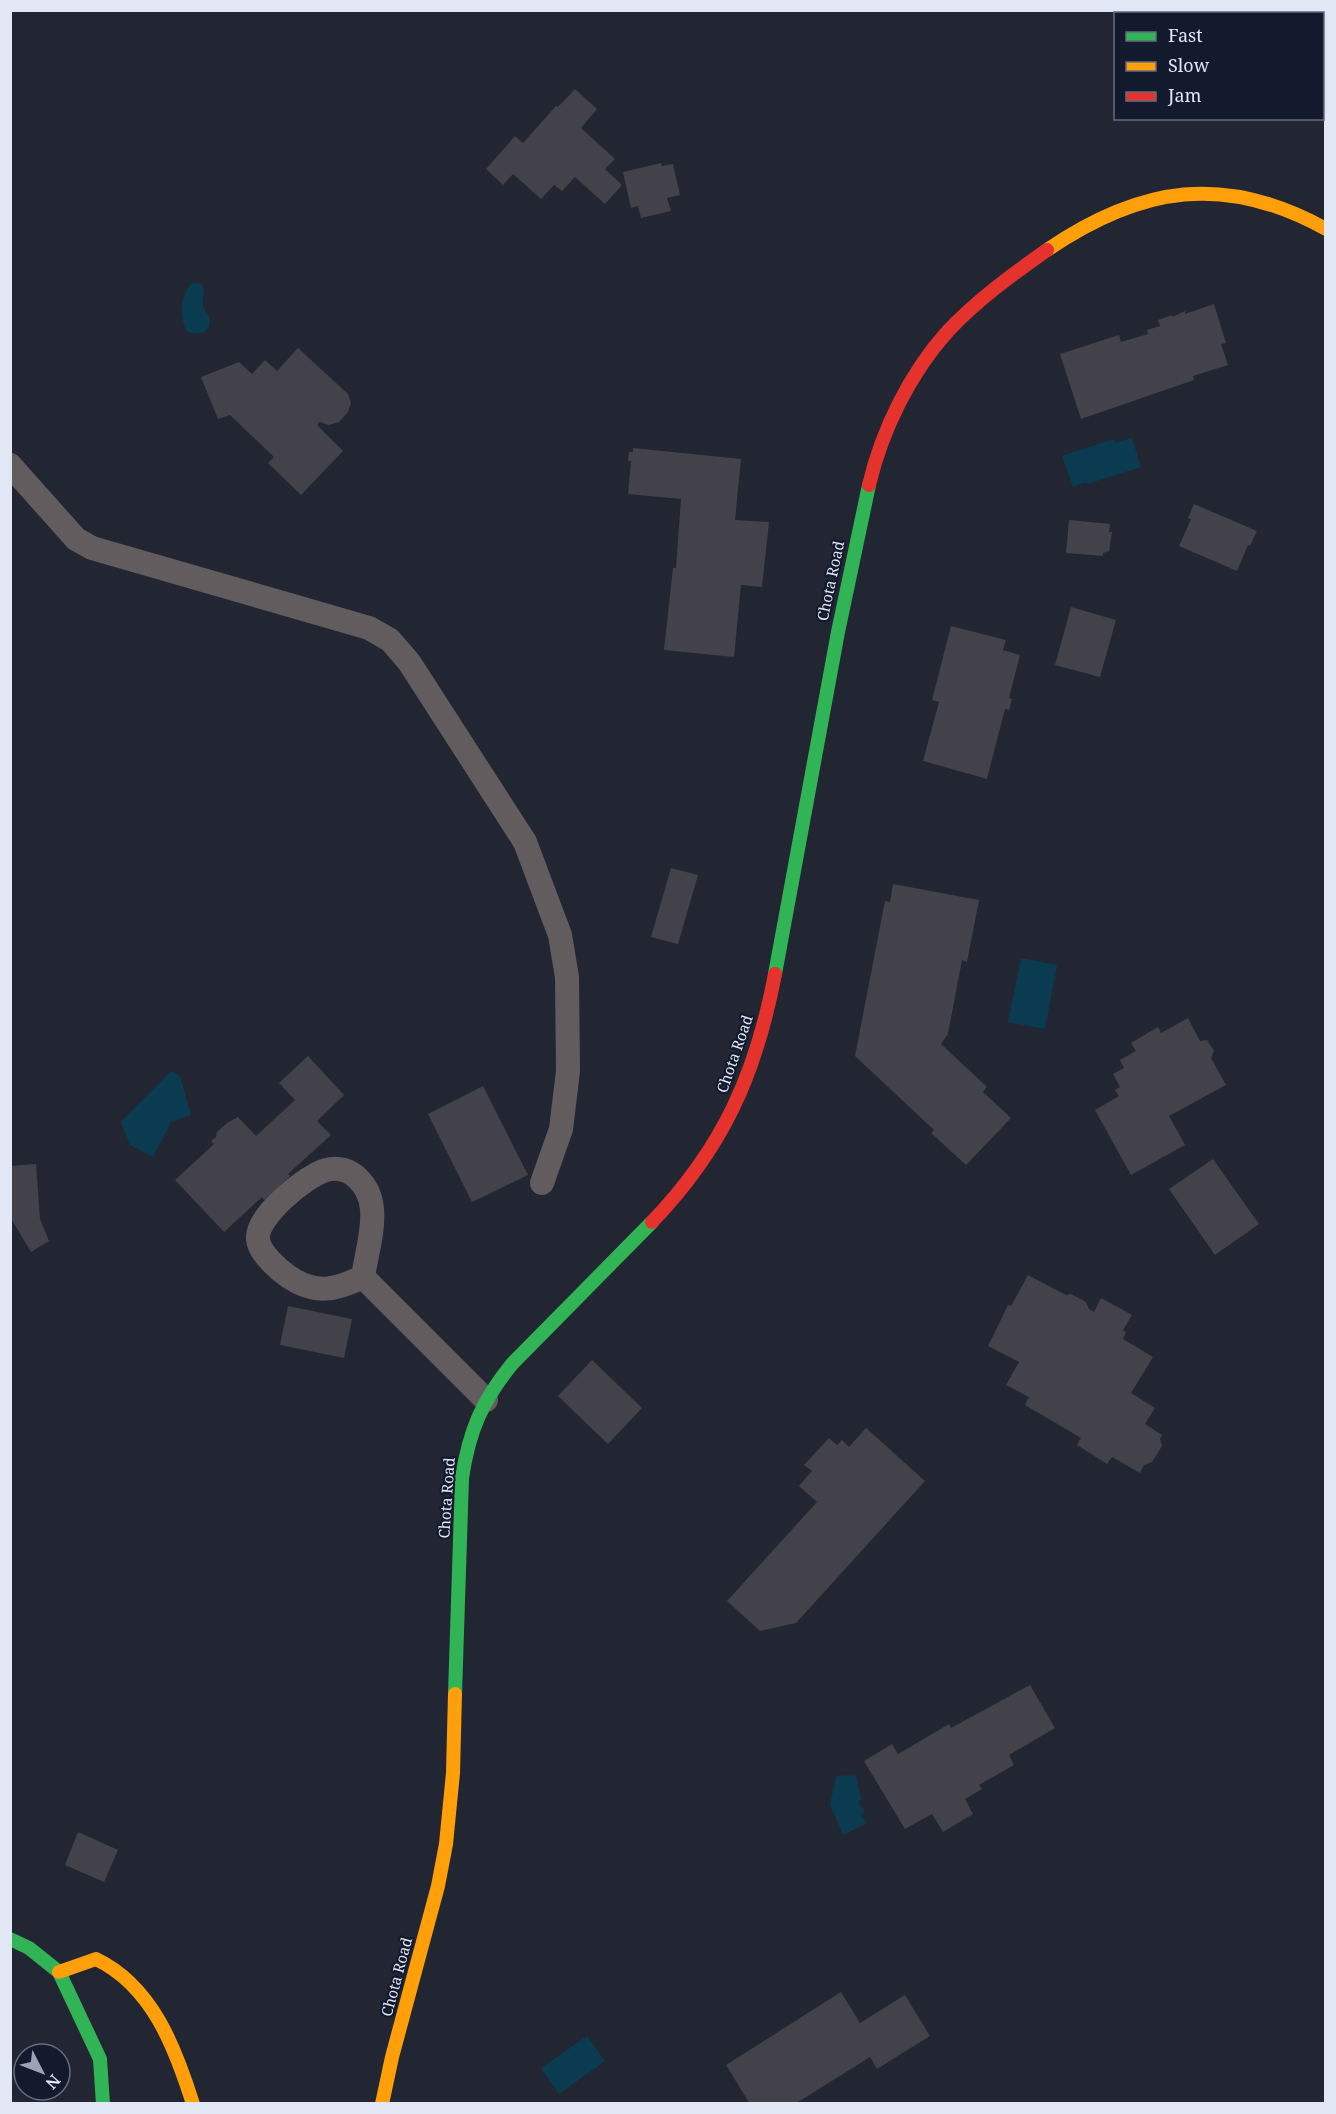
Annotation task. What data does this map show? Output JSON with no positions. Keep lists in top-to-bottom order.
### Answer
{
  "streets": {
    "street": ["Chota Road"]
  },
  "legend": ["Fast", "Slow", "Jam"],
  "north": "bottom right"
}
